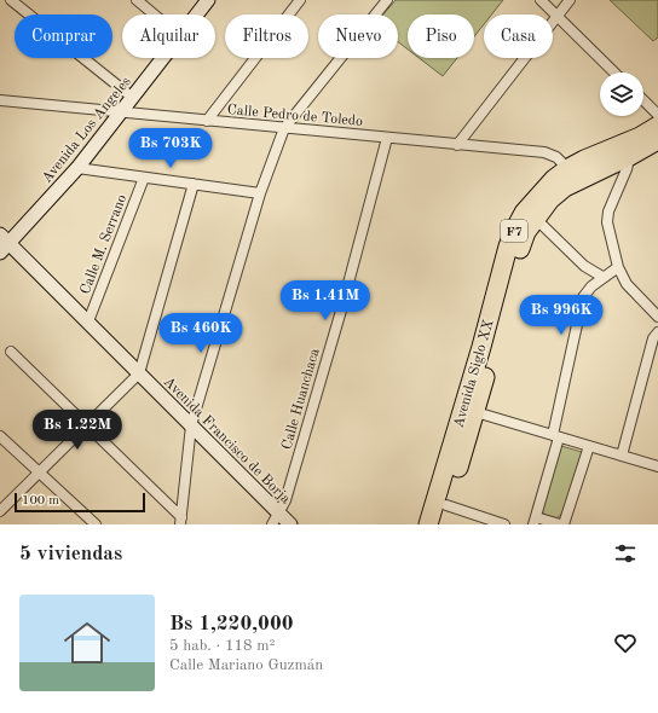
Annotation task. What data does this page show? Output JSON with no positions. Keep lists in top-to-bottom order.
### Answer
{
  "streets": {
    "highway": ["F7", "Avenida Siglo XX"],
    "street": [
      "Calle Pedro de Toledo",
      "Avenida Los Angeles",
      "Calle M. Serrano",
      "Calle Huanchaca",
      "Avenida Francisco de Borja"
    ]
  },
  "crossings": [
    ["Calle Pedro de Toledo", "Avenida Los Angeles"],
    ["Calle Pedro de Toledo", "Avenida Siglo XX"],
    ["Calle Pedro de Toledo", "Calle Huanchaca"],
    ["Avenida Los Angeles", "Avenida Francisco de Borja"],
    ["Calle M. Serrano", "Avenida Francisco de Borja"],
    ["Calle Huanchaca", "Avenida Francisco de Borja"]
  ],
  "scale_bar": "100 m",
  "page": {
    "chip": [
      "Comprar",
      "Alquilar",
      "Filtros",
      "Nuevo",
      "Piso",
      "Casa"
    ],
    "price": [
      "Bs 703K",
      "Bs 1.41M",
      "Bs 996K",
      "Bs 460K",
      "Bs 1.22M"
    ],
    "scale": "100 m",
    "heading": "5 viviendas",
    "list": [
      {
        "name": "Bs 1,220,000",
        "note": "5 hab. · 118 m² · Calle Mariano Guzmán"
      }
    ]
  }
}
